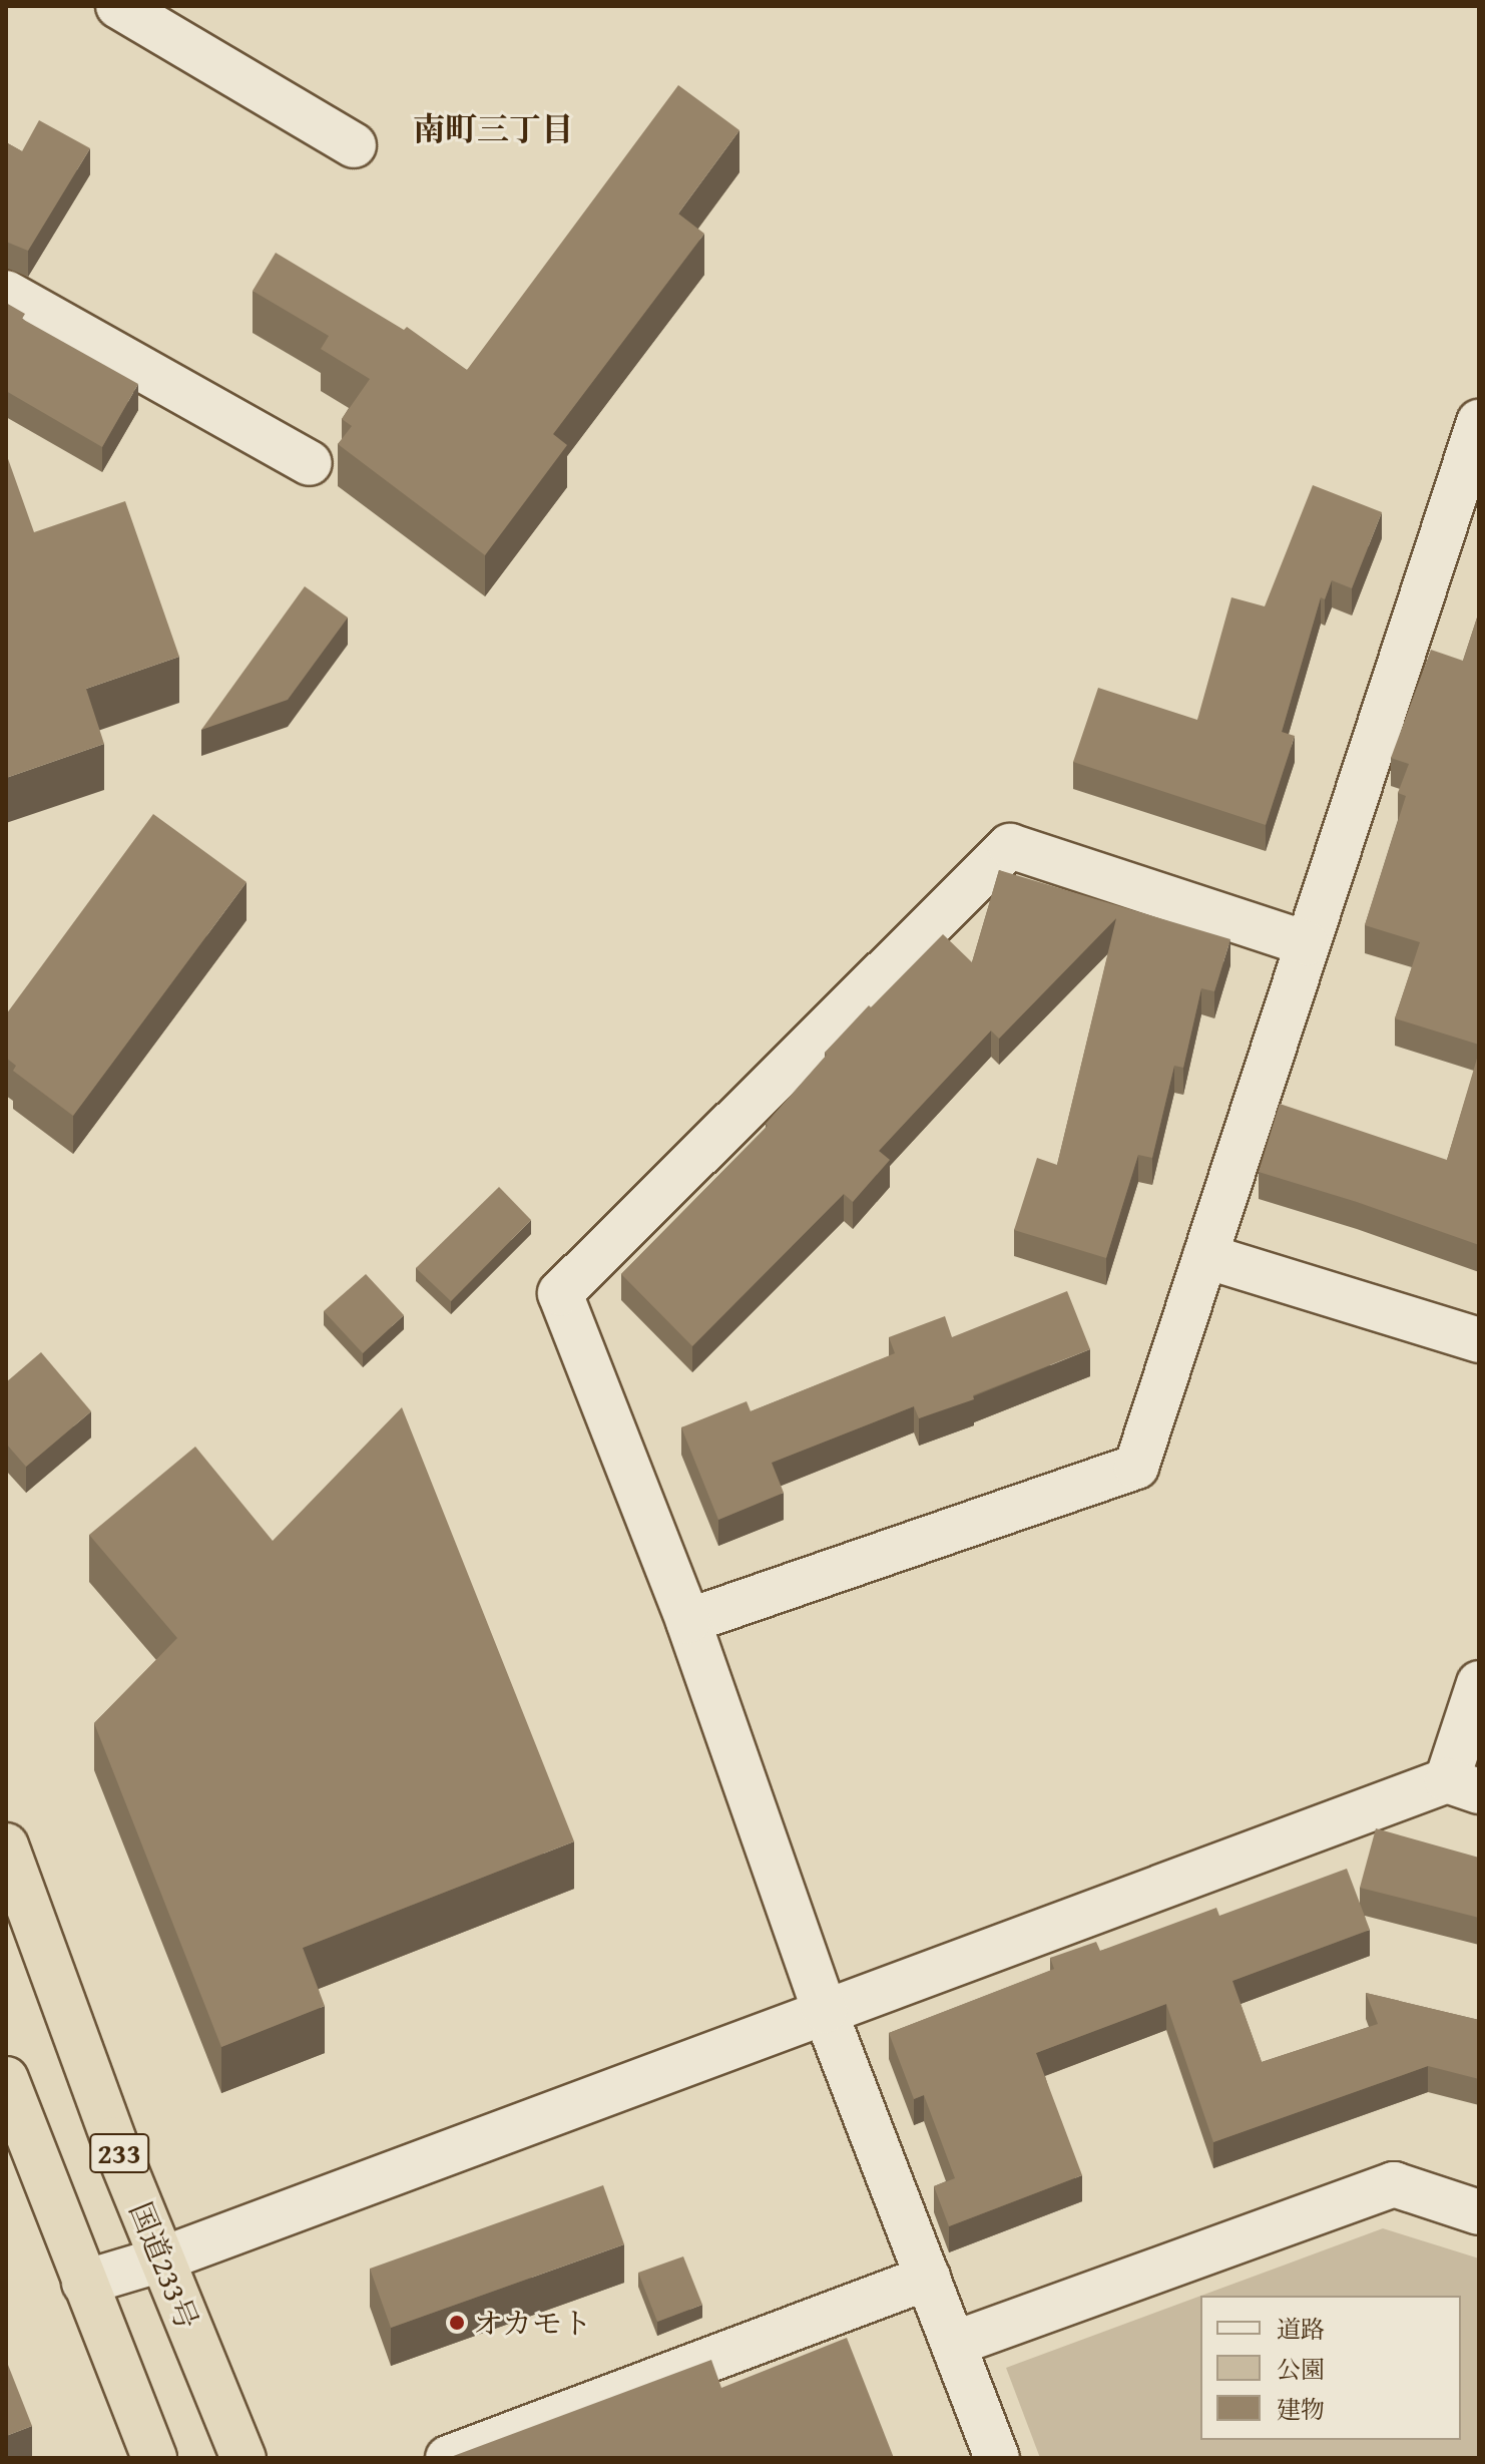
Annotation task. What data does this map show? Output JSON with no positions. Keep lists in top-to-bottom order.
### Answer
{
  "streets": {
    "highway": ["233", "国道233号"]
  },
  "districts": ["南町三丁目"],
  "places": ["オカモト"],
  "legend": ["道路", "公園", "建物"]
}
